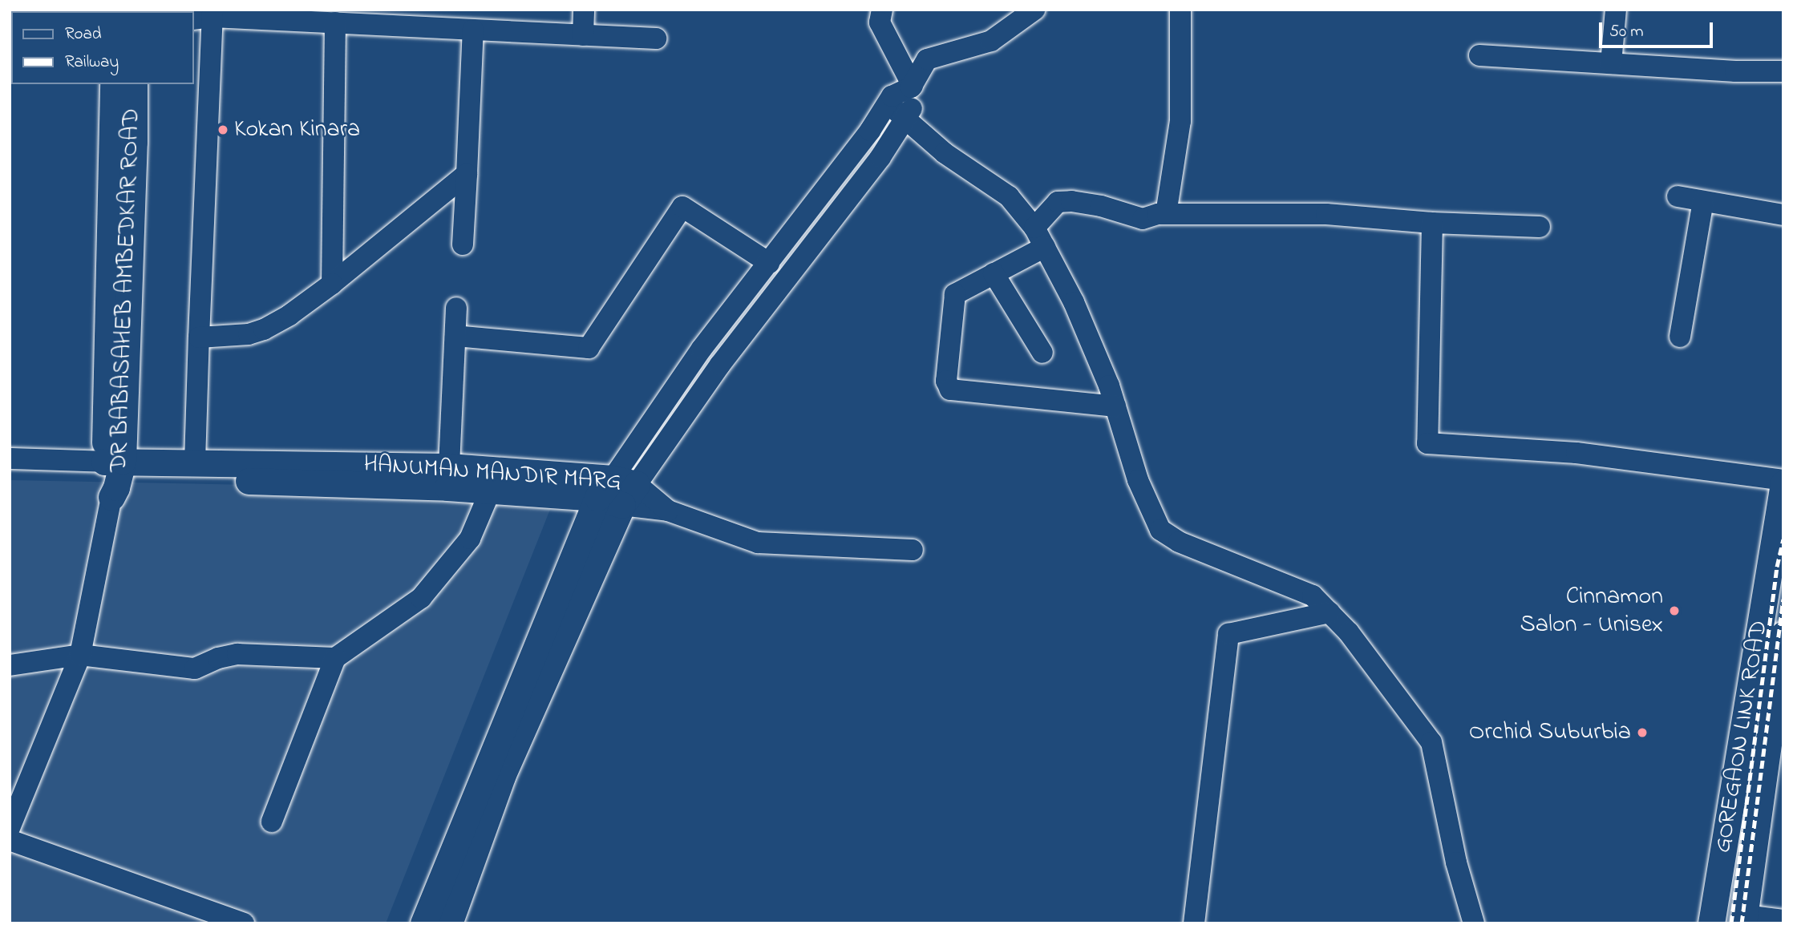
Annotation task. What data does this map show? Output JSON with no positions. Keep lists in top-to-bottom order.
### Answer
{
  "streets": {
    "main road": ["DR BABASAHEB AMBEDKAR ROAD", "HANUMAN MANDIR MARG", "GOREGAON LINK ROAD"]
  },
  "crossings": [
    ["DR BABASAHEB AMBEDKAR ROAD", "HANUMAN MANDIR MARG"]
  ],
  "places": ["Kokan Kinara", "Cinnamon Salon - Unisex", "Orchid Suburbia"],
  "legend": ["Road", "Railway"],
  "scale_bar": "50 m"
}
